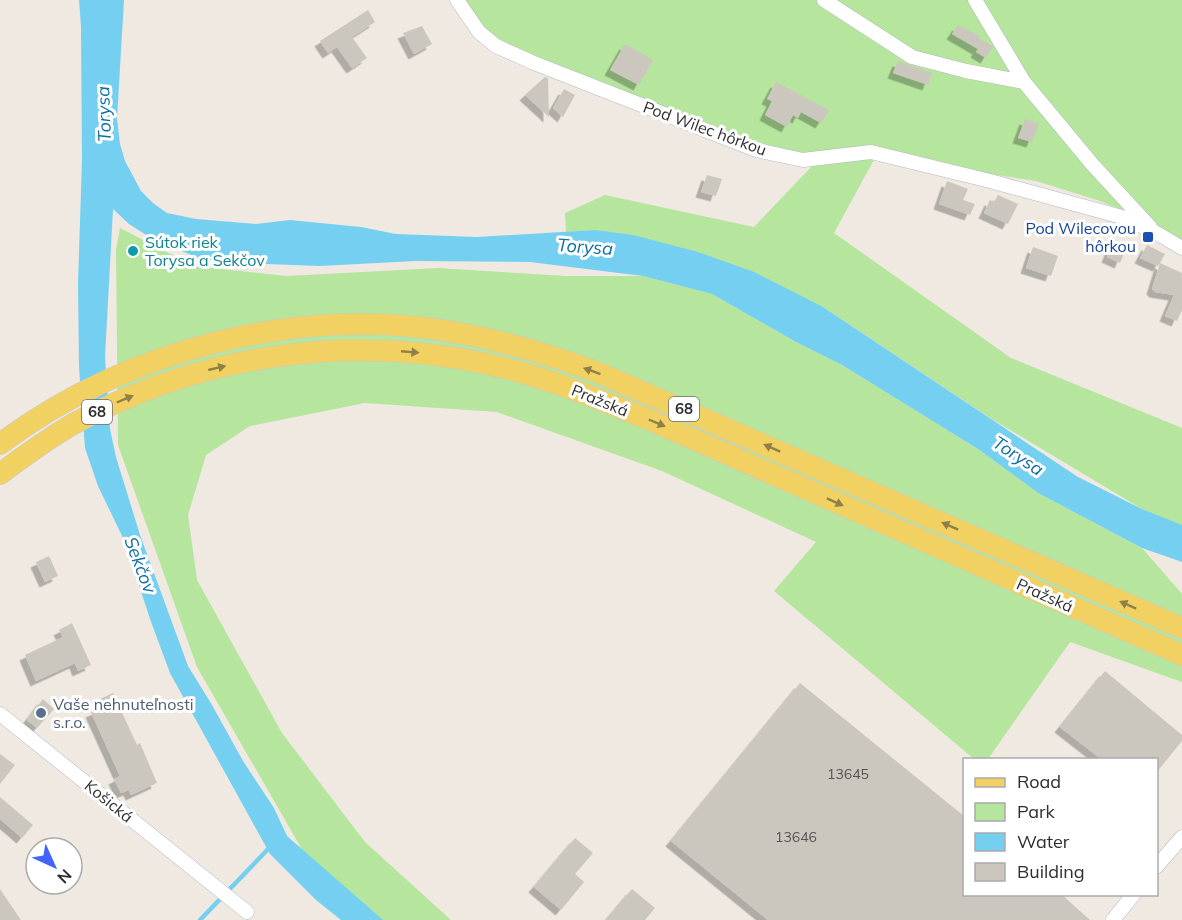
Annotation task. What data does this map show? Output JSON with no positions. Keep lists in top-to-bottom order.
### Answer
{
  "streets": {
    "main road": ["Pražská", "68"],
    "street": ["Pod Wilec hôrkou", "Košická"]
  },
  "water": ["Torysa", "Sekčov"],
  "places": {
    "transit": ["Pod Wilecovou hôrkou"],
    "other": ["Sútok riek Torysa a Sekčov", "Vaše nehnuteľnosti s.r.o."]
  },
  "house_numbers": ["13645", "13646"],
  "legend": [
    "Road",
    "Park",
    "Water",
    "Building"
  ],
  "north": "bottom right"
}
